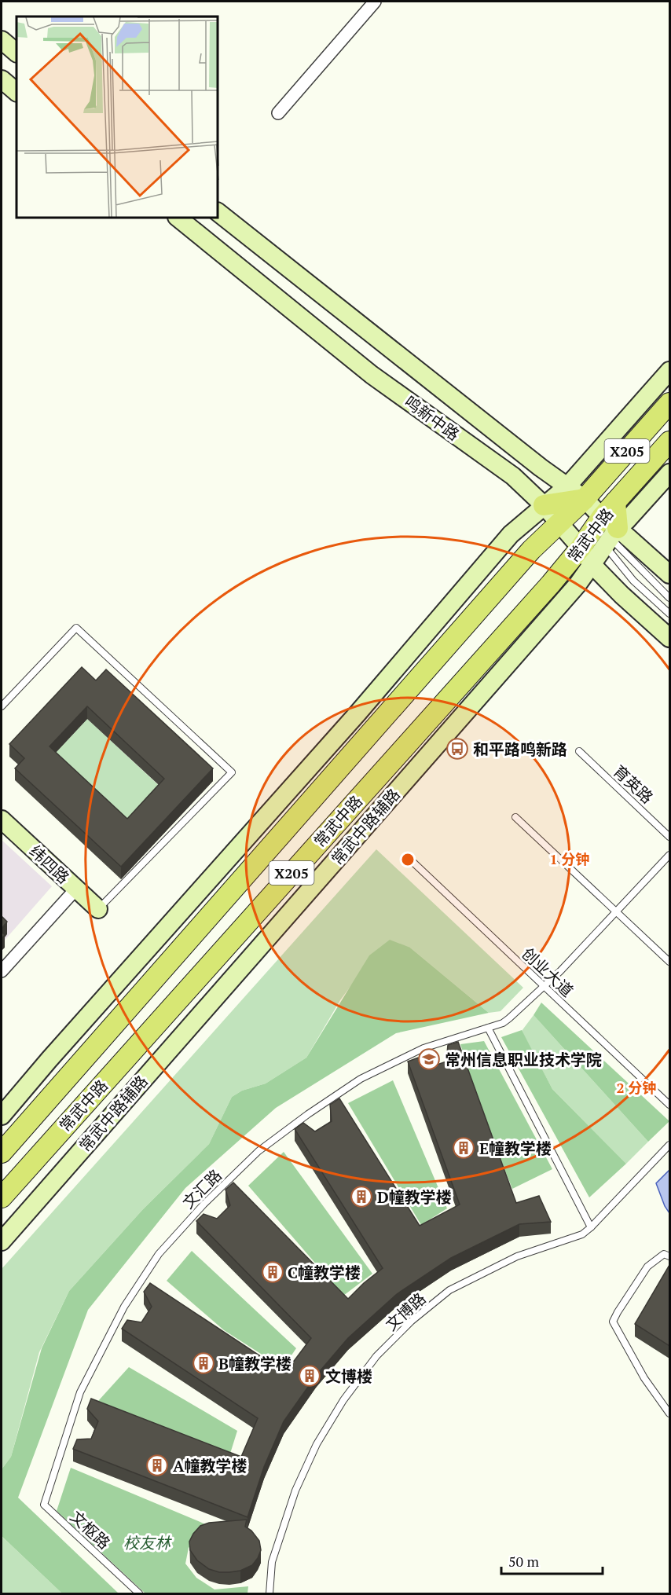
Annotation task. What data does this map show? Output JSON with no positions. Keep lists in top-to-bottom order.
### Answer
{
  "streets": {
    "main road": ["X205", "常武中路"],
    "street": ["鸣新中路", "常武中路辅路", "纬四路"],
    "lane": [
      "育英路",
      "创业大道",
      "文汇路",
      "文博路",
      "文枢路"
    ]
  },
  "crossings": [
    ["鸣新中路", "常武中路"],
    ["鸣新中路", "常武中路辅路"],
    ["常武中路", "常武中路辅路"],
    ["创业大道", "文汇路"],
    ["文汇路", "文枢路"]
  ],
  "parks": ["校友林"],
  "places": {
    "bus stop": ["和平路鸣新路"],
    "school or university": ["常州信息职业技术学院"],
    "building": [
      "E幢教学楼",
      "D幢教学楼",
      "C幢教学楼",
      "B幢教学楼",
      "文博楼",
      "A幢教学楼"
    ]
  },
  "scale_bar": "50 m",
  "rings": ["1 分钟", "2 分钟"]
}
